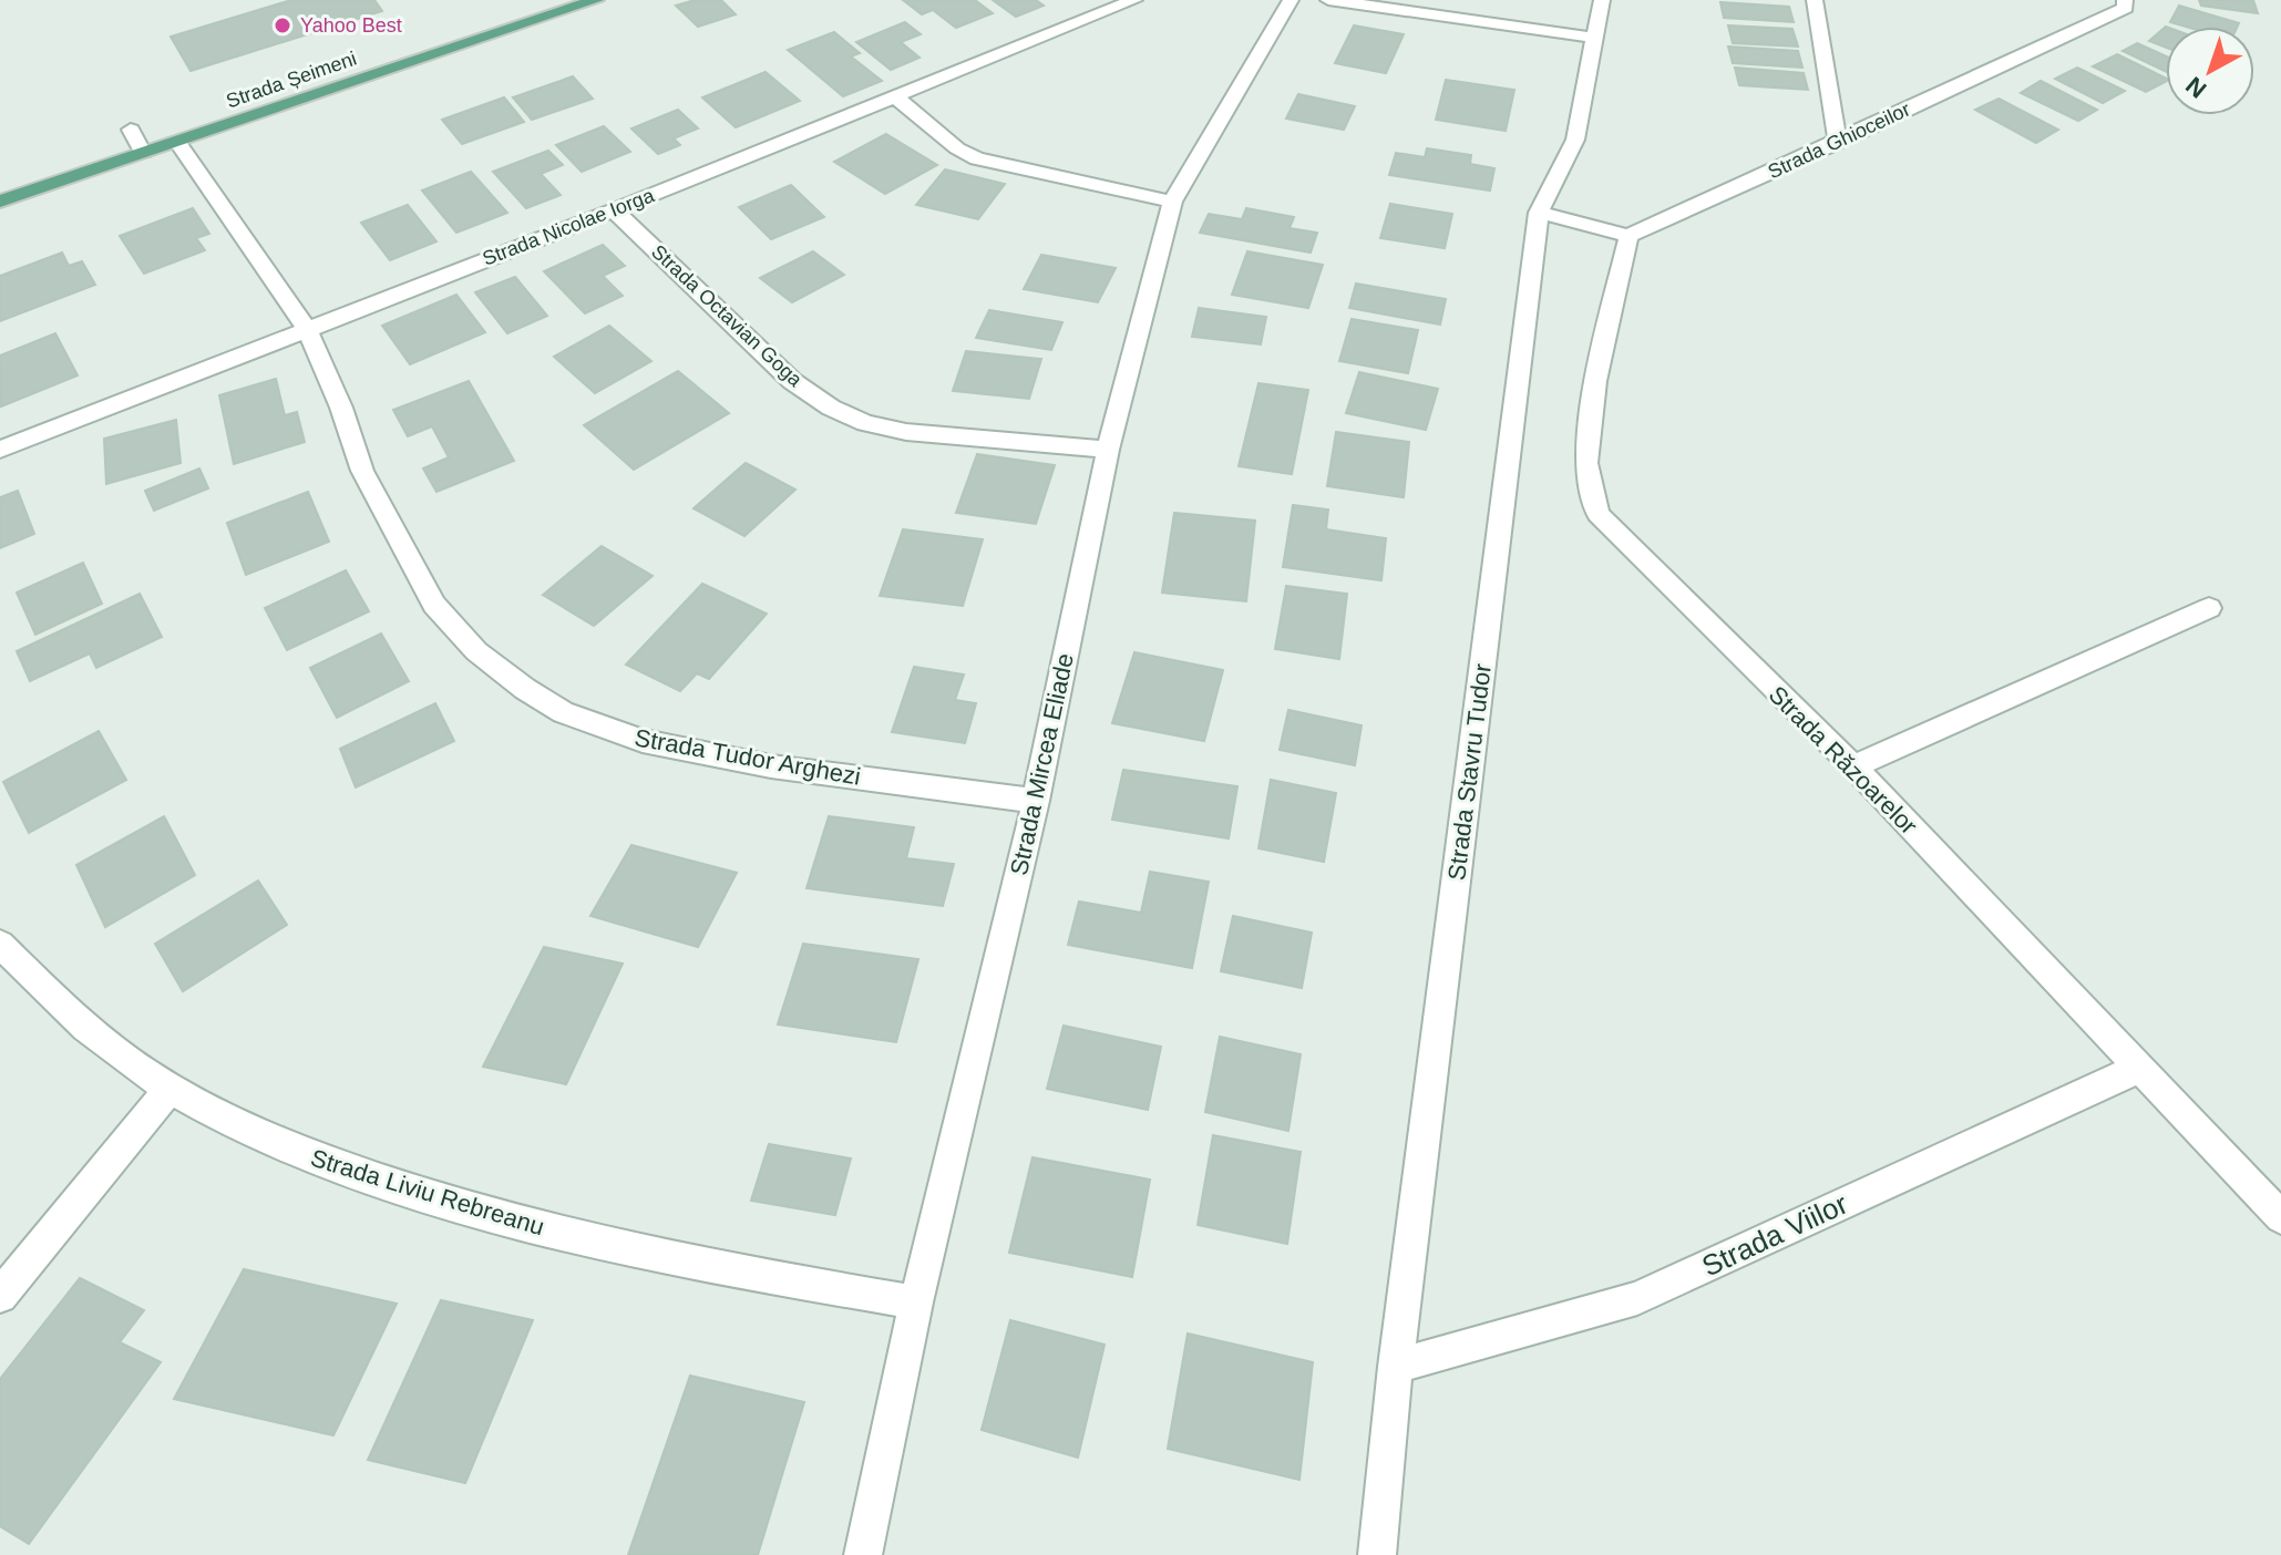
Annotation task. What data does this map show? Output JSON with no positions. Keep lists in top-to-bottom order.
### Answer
{
  "streets": {
    "main road": ["Strada Șeimeni"],
    "street": [
      "Strada Ghioceilor",
      "Strada Nicolae Iorga",
      "Strada Octavian Goga",
      "Strada Tudor Arghezi",
      "Strada Răzoarelor",
      "Strada Mircea Eliade",
      "Strada Stavru Tudor",
      "Strada Liviu Rebreanu",
      "Strada Viilor"
    ]
  },
  "crossings": [
    ["Strada Șeimeni", "Strada Tudor Arghezi"],
    ["Strada Ghioceilor", "Strada Răzoarelor"],
    ["Strada Nicolae Iorga", "Strada Octavian Goga"],
    ["Strada Nicolae Iorga", "Strada Tudor Arghezi"],
    ["Strada Octavian Goga", "Strada Mircea Eliade"],
    ["Strada Tudor Arghezi", "Strada Mircea Eliade"],
    ["Strada Răzoarelor", "Strada Viilor"],
    ["Strada Mircea Eliade", "Strada Liviu Rebreanu"],
    ["Strada Stavru Tudor", "Strada Viilor"]
  ],
  "places": ["Yahoo Best"],
  "north": "bottom left"
}
